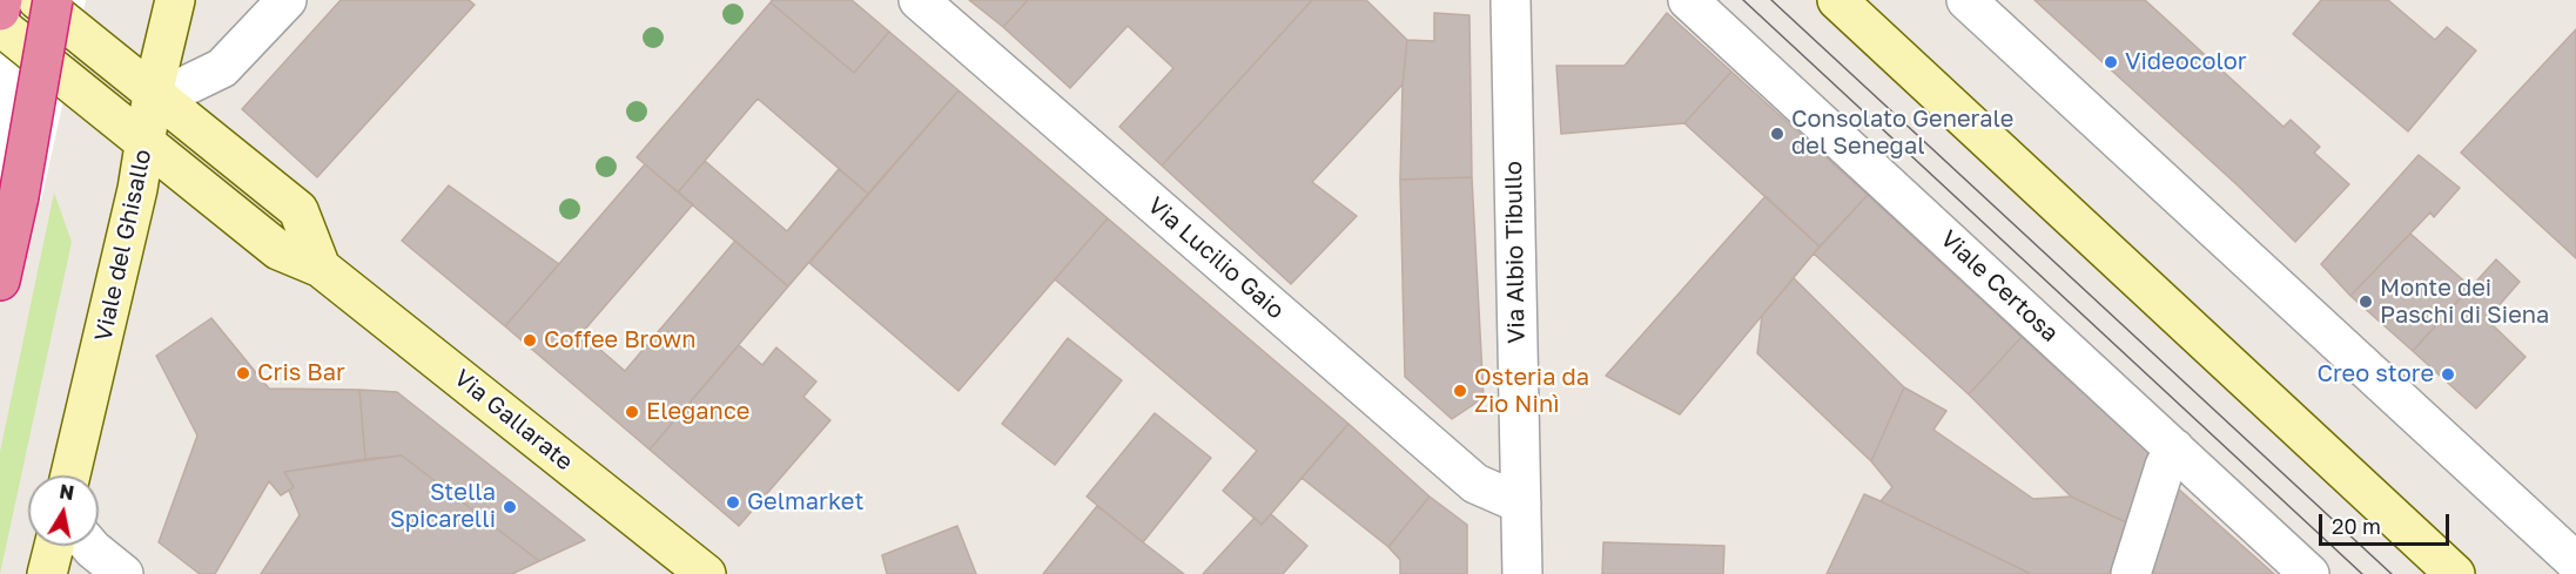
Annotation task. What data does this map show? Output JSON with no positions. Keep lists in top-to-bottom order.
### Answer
{
  "streets": {
    "main road": ["Viale del Ghisallo", "Via Gallarate"],
    "street": ["Via Albio Tibullo", "Via Lucilio Gaio", "Viale Certosa"]
  },
  "crossings": [
    ["Viale del Ghisallo", "Via Gallarate"],
    ["Via Albio Tibullo", "Via Lucilio Gaio"]
  ],
  "places": [
    "Videocolor",
    "Consolato Generale del Senegal",
    "Monte dei Paschi di Siena",
    "Coffee Brown",
    "Cris Bar",
    "Creo store",
    "Osteria da Zio Ninì",
    "Elegance",
    "Gelmarket",
    "Stella Spicarelli"
  ],
  "scale_bar": "20 m",
  "north": "top"
}
